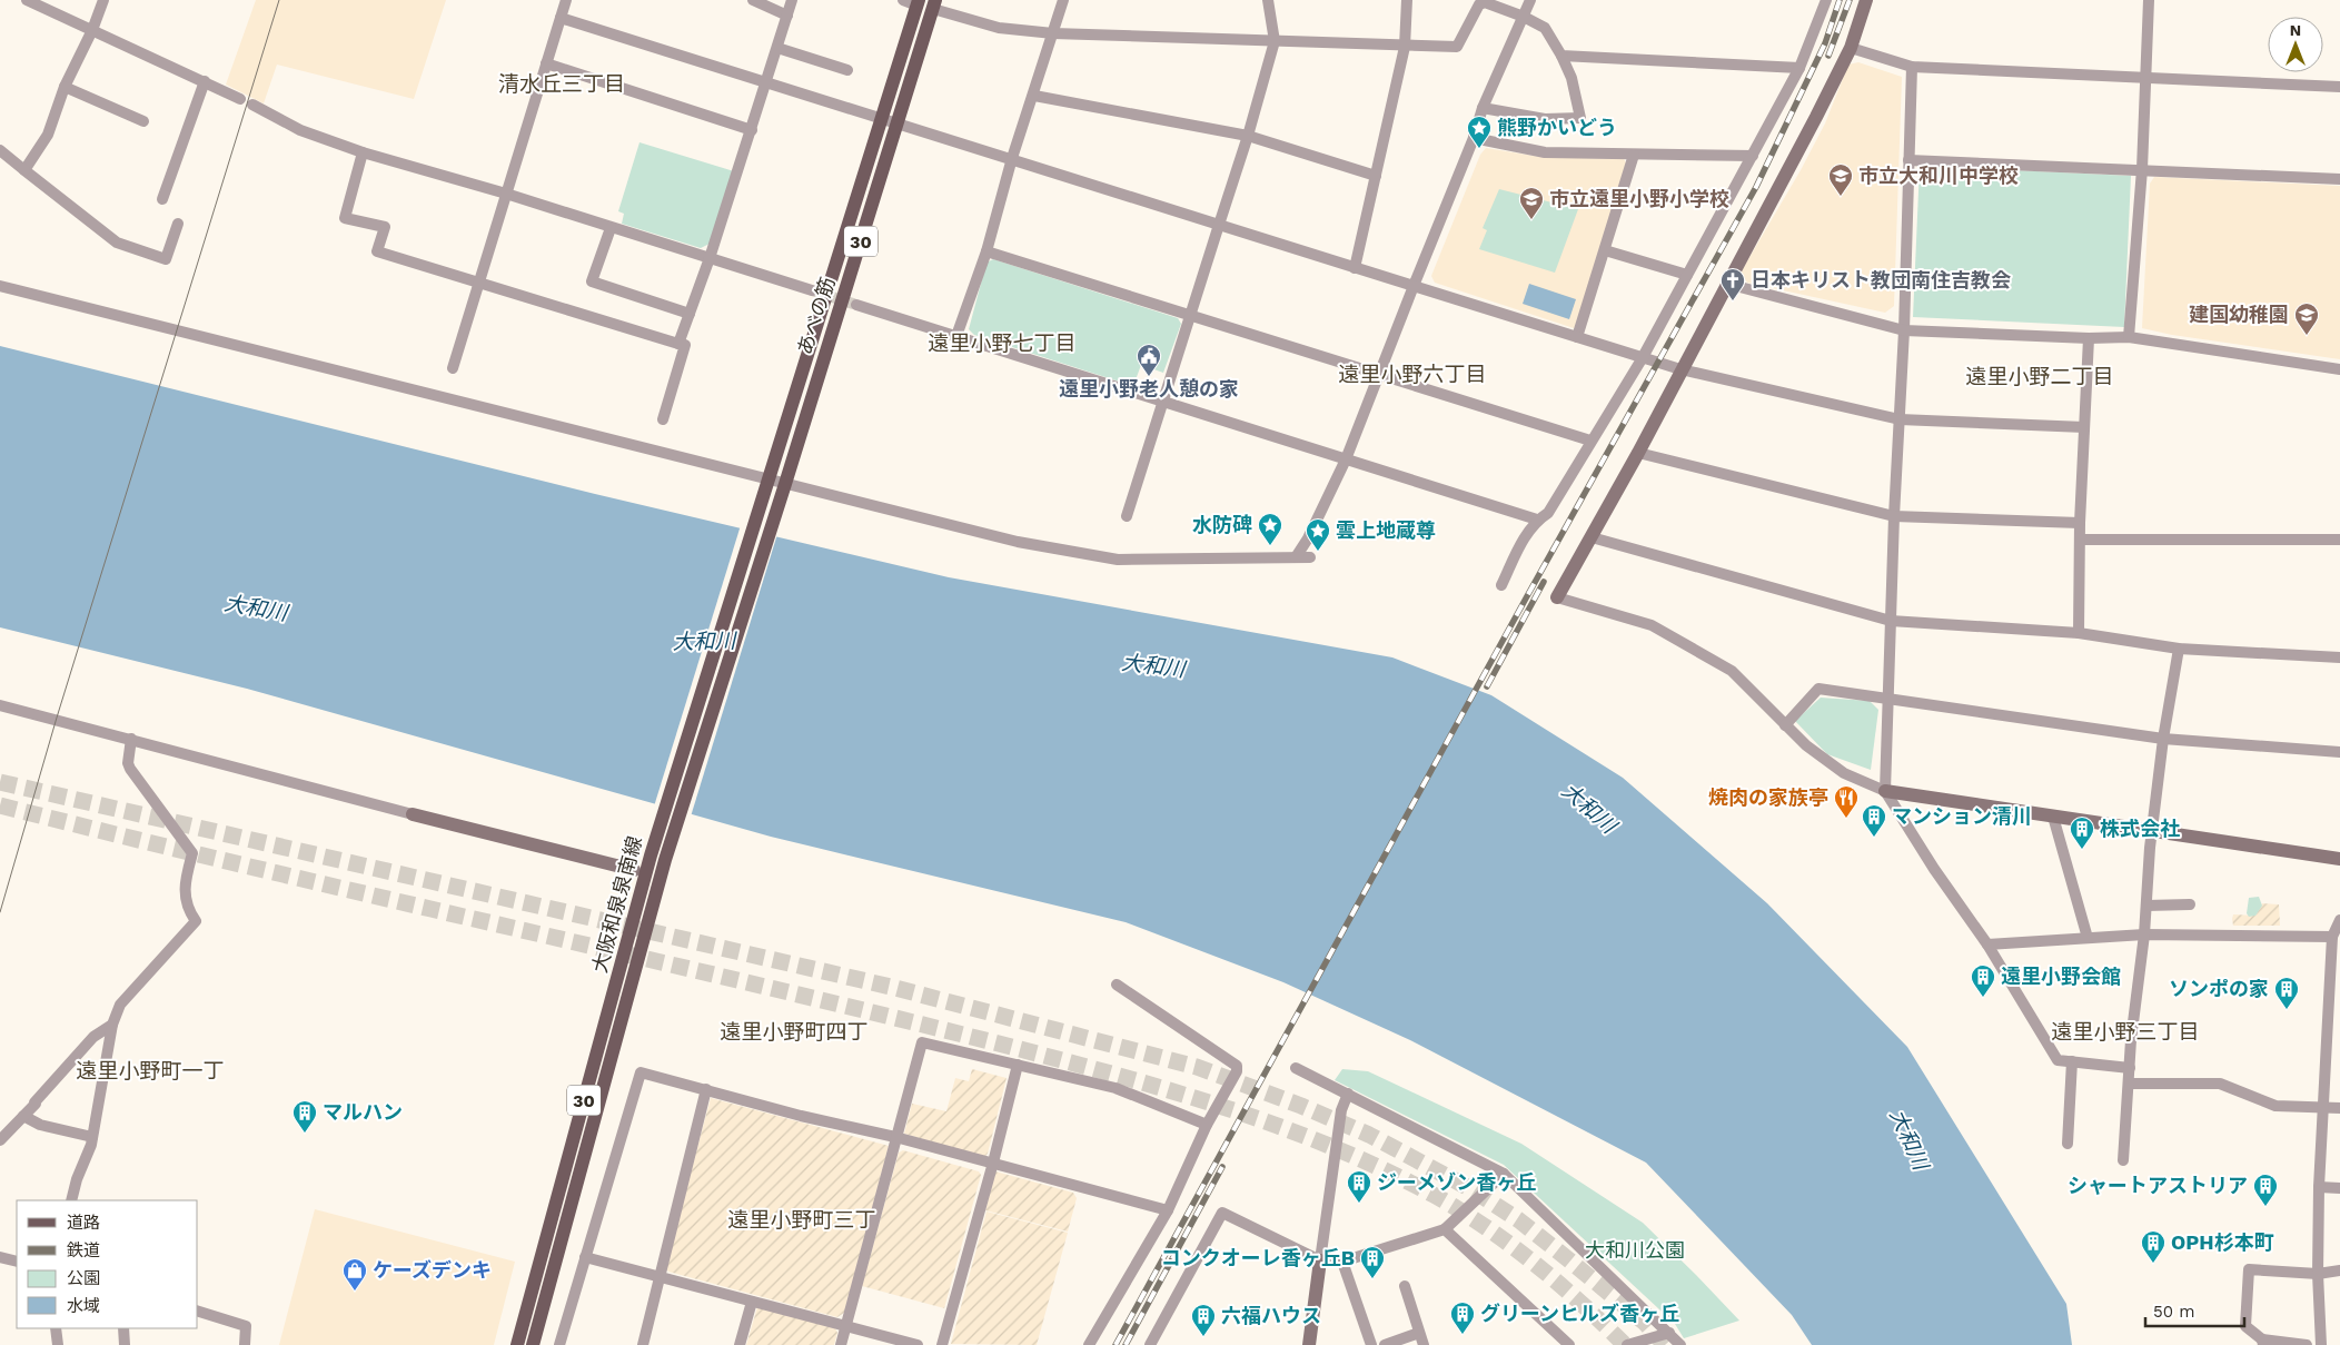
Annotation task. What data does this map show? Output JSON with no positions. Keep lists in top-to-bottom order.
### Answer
{
  "streets": {
    "main road": ["30", "あべの筋", "大阪和泉泉南線"]
  },
  "crossings": [
    ["あべの筋", "大阪和泉泉南線"]
  ],
  "districts": [
    "清水丘三丁目",
    "遠里小野七丁目",
    "遠里小野六丁目",
    "遠里小野二丁目",
    "遠里小野町四丁",
    "遠里小野三丁目",
    "遠里小野町一丁",
    "遠里小野町三丁"
  ],
  "water": ["大和川"],
  "parks": ["大和川公園"],
  "places": {
    "place": ["熊野かいどう", "水防碑", "雲上地蔵尊"],
    "school or university": ["市立大和川中学校", "市立遠里小野小学校", "建国幼稚園"],
    "church": ["日本キリスト教団南住吉教会"],
    "public building": ["遠里小野老人憩の家"],
    "restaurant": ["焼肉の家族亭"],
    "building": [
      "マンション清川",
      "株式会社",
      "遠里小野会館",
      "ソンポの家",
      "マルハン",
      "ジーメゾン香ヶ丘",
      "シャートアストリア",
      "OPH杉本町",
      "コンクオーレ香ヶ丘B",
      "グリーンヒルズ香ヶ丘",
      "六福ハウス"
    ],
    "shop": ["ケーズデンキ"]
  },
  "legend": [
    "道路",
    "鉄道",
    "公園",
    "水域"
  ],
  "scale_bar": "50 m",
  "north": "top"
}
